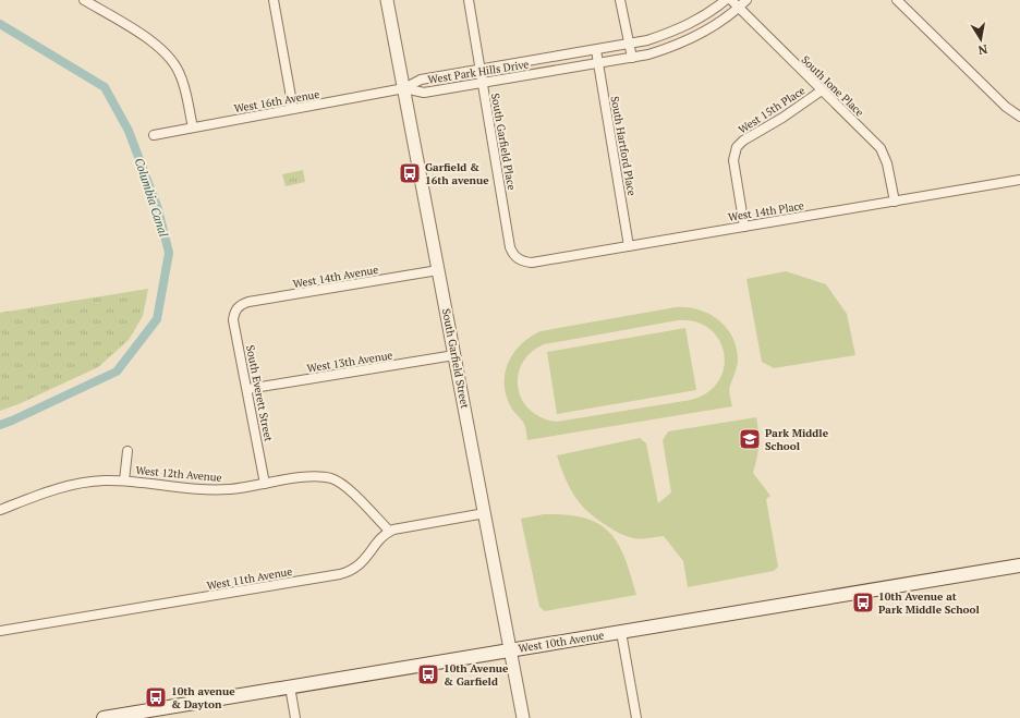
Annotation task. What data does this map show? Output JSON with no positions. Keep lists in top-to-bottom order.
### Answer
{
  "streets": {
    "main road": ["West 10th Avenue"],
    "street": [
      "West Park Hills Drive",
      "South Ione Place",
      "West 16th Avenue",
      "West 15th Place",
      "South Garfield Place",
      "South Hartford Place",
      "West 14th Place",
      "West 14th Avenue",
      "South Garfield Street",
      "West 13th Avenue",
      "South Everett Street",
      "West 12th Avenue",
      "West 11th Avenue"
    ]
  },
  "crossings": [
    ["West Park Hills Drive", "South Ione Place"],
    ["West Park Hills Drive", "West 16th Avenue"],
    ["West Park Hills Drive", "South Garfield Place"],
    ["West Park Hills Drive", "South Hartford Place"],
    ["West Park Hills Drive", "South Garfield Street"],
    ["South Ione Place", "West 15th Place"],
    ["South Ione Place", "West 14th Place"],
    ["West 16th Avenue", "South Garfield Street"],
    ["West 15th Place", "West 14th Place"],
    ["South Garfield Place", "West 14th Place"],
    ["South Hartford Place", "West 14th Place"],
    ["West 14th Avenue", "South Garfield Street"],
    ["West 14th Avenue", "South Everett Street"],
    ["South Garfield Street", "West 13th Avenue"],
    ["South Garfield Street", "West 10th Avenue"],
    ["West 13th Avenue", "South Everett Street"],
    ["South Everett Street", "West 12th Avenue"],
    ["West 12th Avenue", "West 11th Avenue"]
  ],
  "water": ["Columbia Canal"],
  "places": {
    "bus stop": [
      "Garfield & 16th avenue",
      "10th Avenue at Park Middle School",
      "10th Avenue & Garfield",
      "10th avenue & Dayton"
    ],
    "school or university": ["Park Middle School"]
  },
  "north": "bottom"
}
